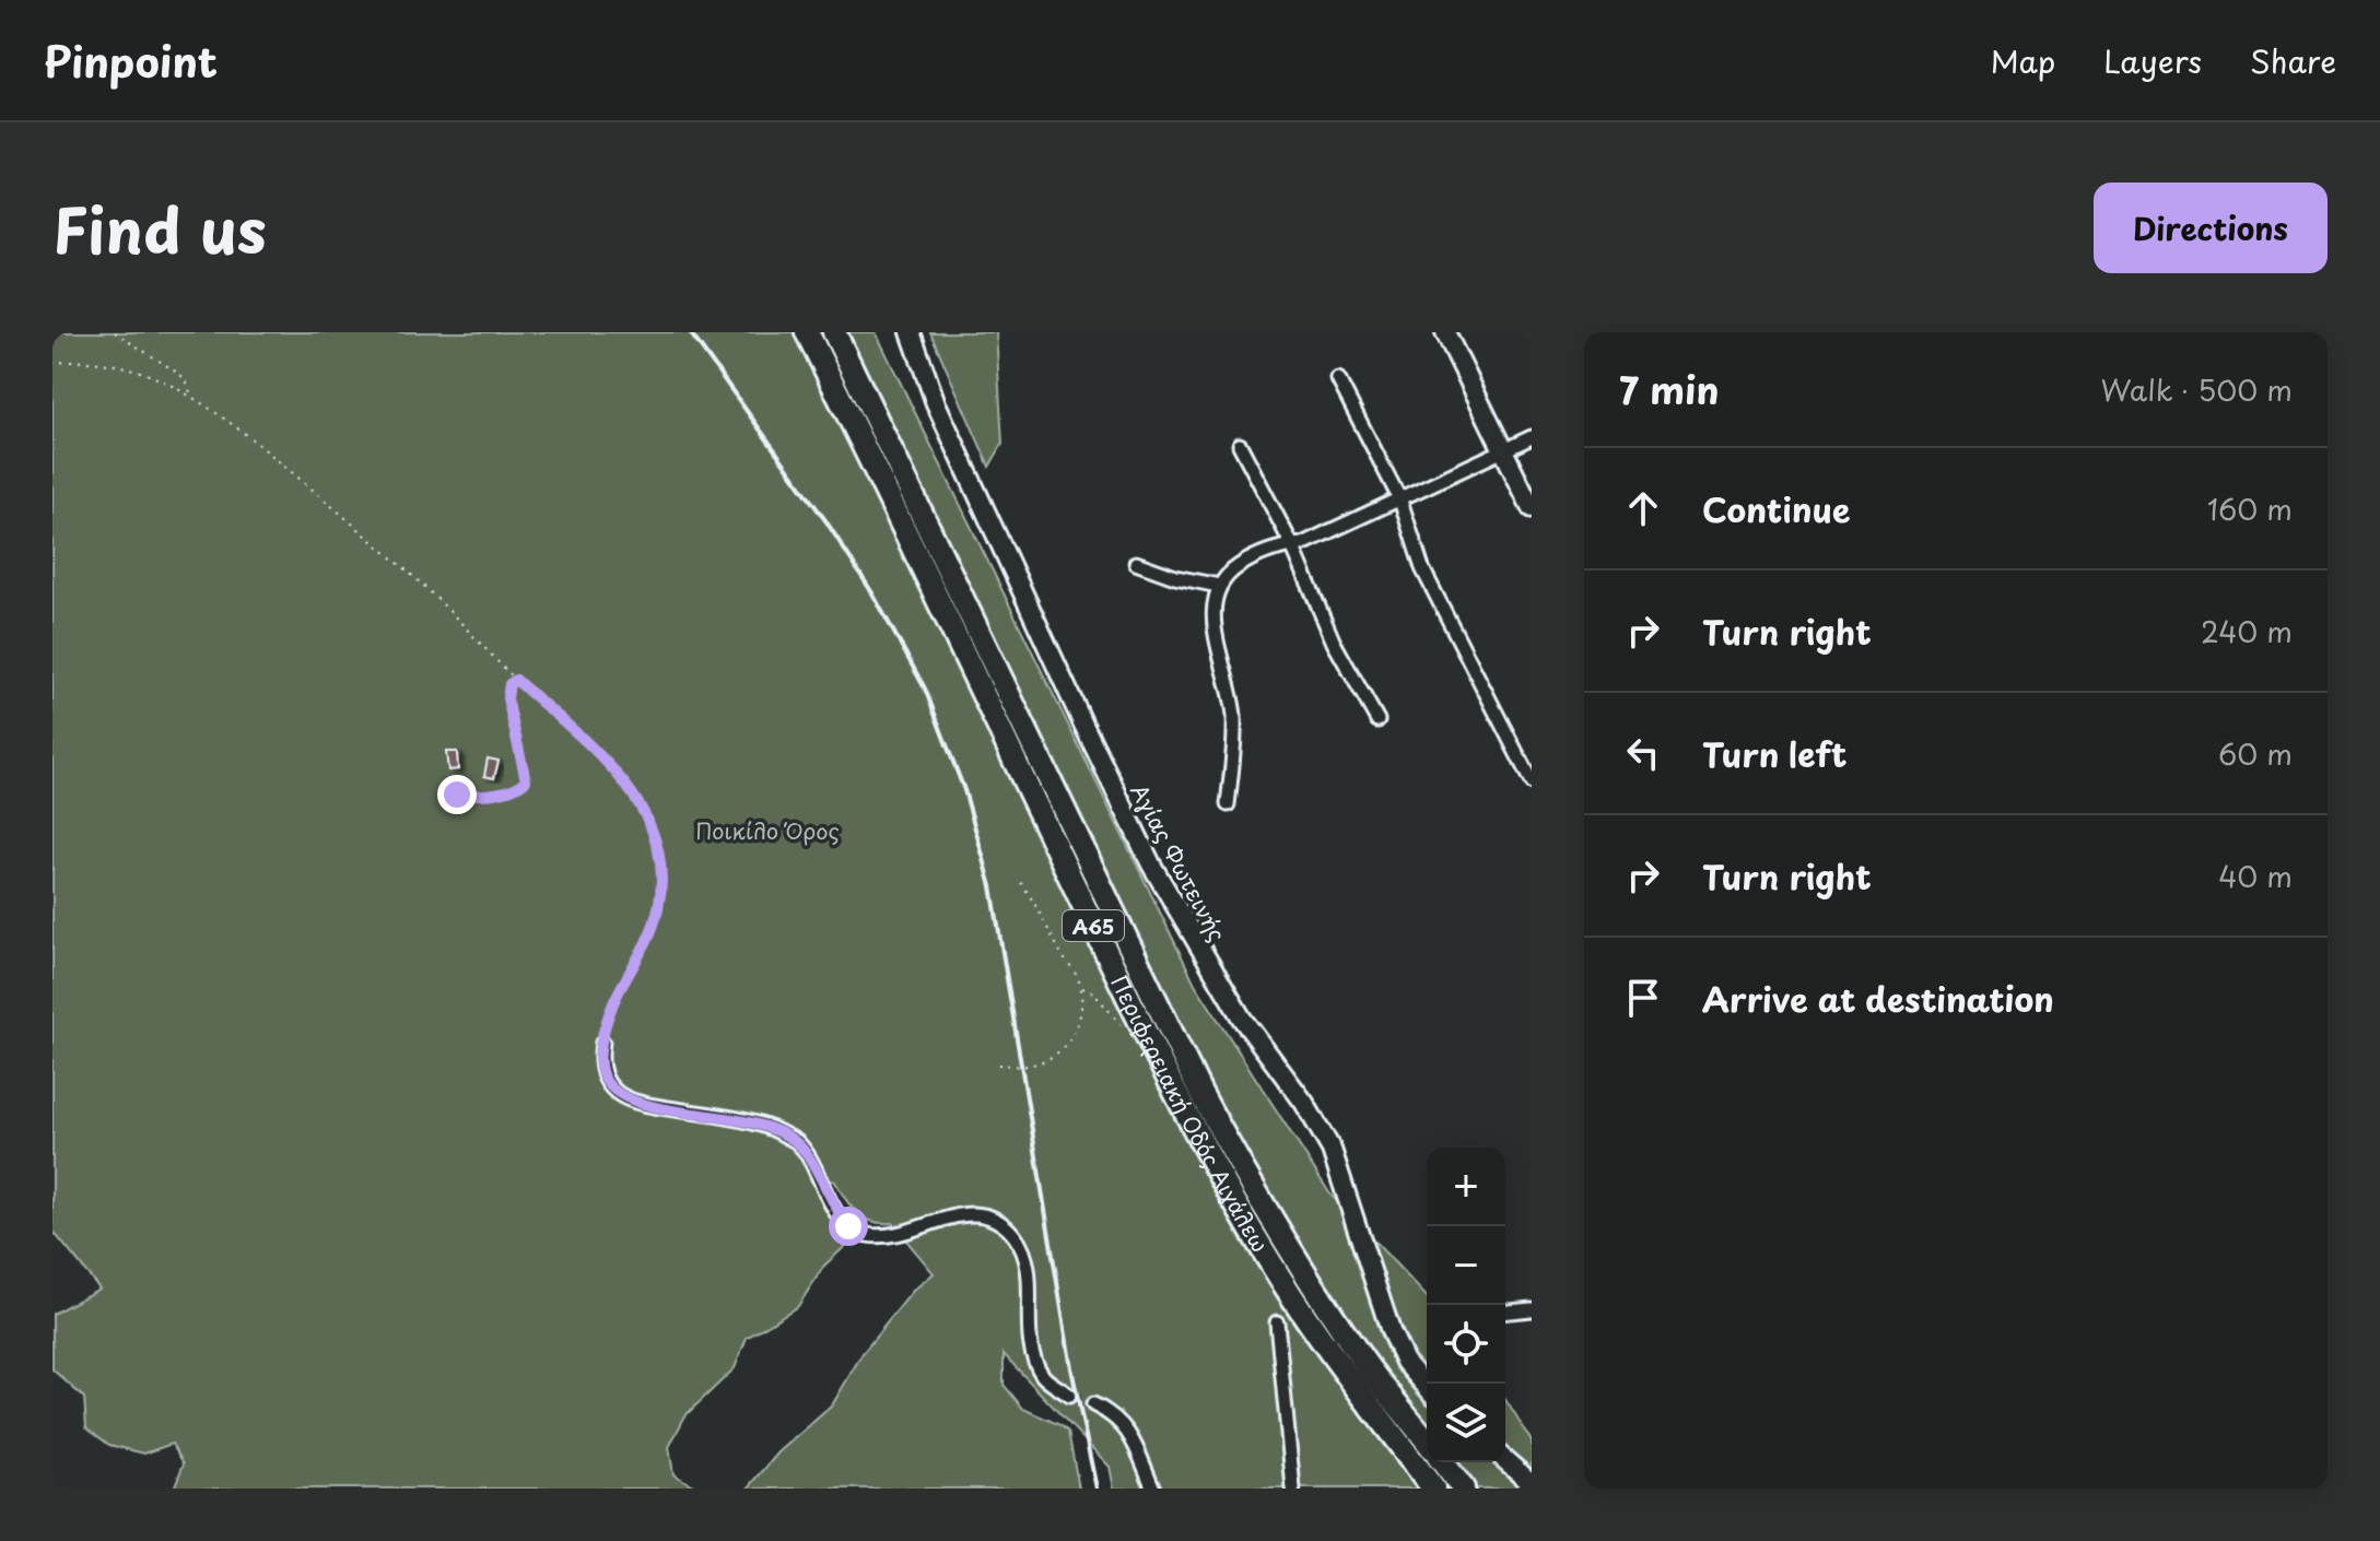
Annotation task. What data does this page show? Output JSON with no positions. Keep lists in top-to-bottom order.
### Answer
{
  "streets": {
    "highway": ["Α65", "Περιφερειακή Οδός Αιγάλεω"],
    "street": ["Αγίας Φωτεινής"]
  },
  "parks": ["Ποικίλο Όρος"],
  "page": {
    "header": "Pinpoint",
    "nav": ["Map", "Layers", "Share"],
    "title": "Find us",
    "buttons": "Directions",
    "heading": ["7 min", "Walk · 500 m"],
    "list": [
      ["Continue", "160 m"],
      ["Turn right", "240 m"],
      ["Turn left", "60 m"],
      ["Turn right", "40 m"],
      "Arrive at destination"
    ],
    "map_buttons": ["+", "−"]
  }
}
